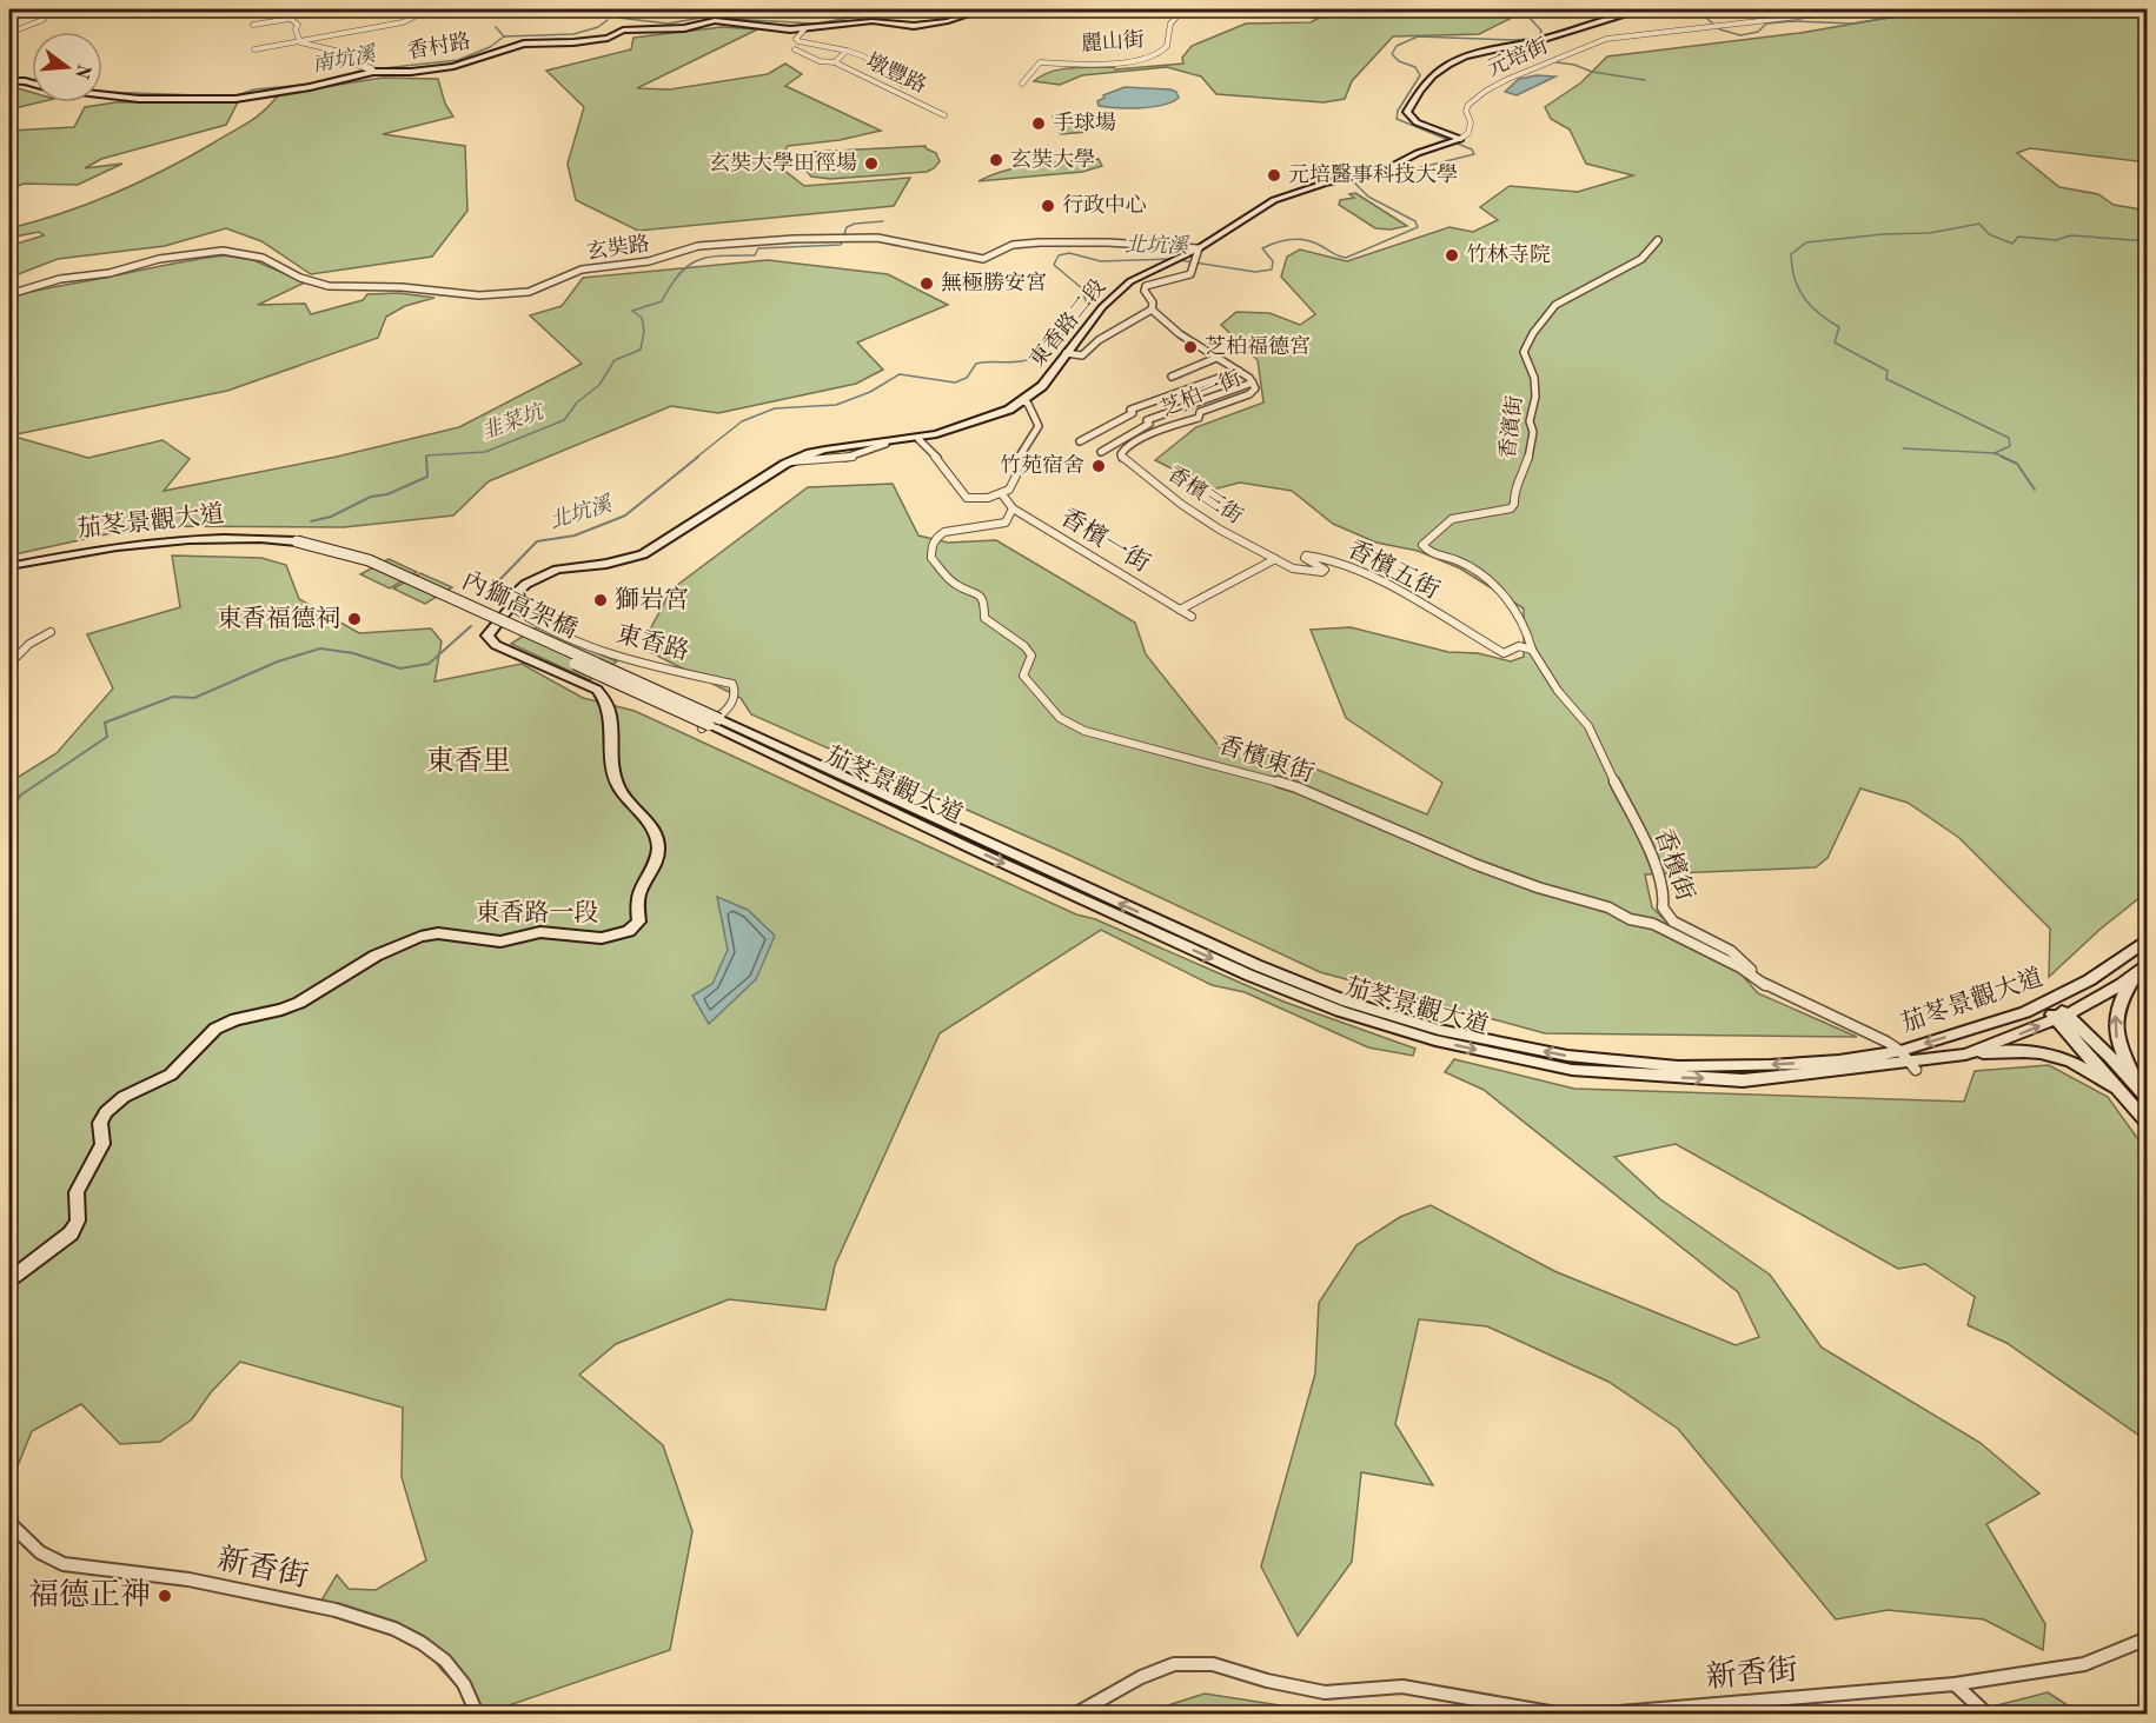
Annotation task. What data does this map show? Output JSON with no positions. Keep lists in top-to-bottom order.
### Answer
{
  "streets": {
    "street": [
      "麗山街",
      "香村路",
      "元培街",
      "墩豐路",
      "玄奘路",
      "東香路二段",
      "芝柏一街",
      "香濱街",
      "香檳三街",
      "茄苳景觀大道",
      "香檳一街",
      "香檳五街",
      "內獅高架橋",
      "東香路",
      "香檳東街",
      "香檳街",
      "東香路一段",
      "新香街"
    ]
  },
  "crossings": [
    ["香村路", "墩豐路"],
    ["玄奘路", "東香路二段"],
    ["芝柏一街", "香檳三街"],
    ["香濱街", "香檳五街"],
    ["香濱街", "香檳街"],
    ["香檳三街", "香檳五街"],
    ["茄苳景觀大道", "內獅高架橋"],
    ["茄苳景觀大道", "東香路"],
    ["茄苳景觀大道", "香檳街"],
    ["香檳一街", "香檳東街"],
    ["香檳五街", "香檳街"],
    ["內獅高架橋", "東香路"],
    ["香檳東街", "香檳街"]
  ],
  "districts": ["東香里"],
  "water": ["南坑溪", "北坑溪", "韭菜坑"],
  "places": [
    "手球場",
    "玄奘大學",
    "玄奘大學田徑場",
    "元培醫事科技大學",
    "行政中心",
    "竹林寺院",
    "無極勝安宮",
    "芝柏福德宮",
    "竹苑宿舍",
    "獅岩宮",
    "東香福德祠",
    "福德正神"
  ],
  "north": "right"
}
